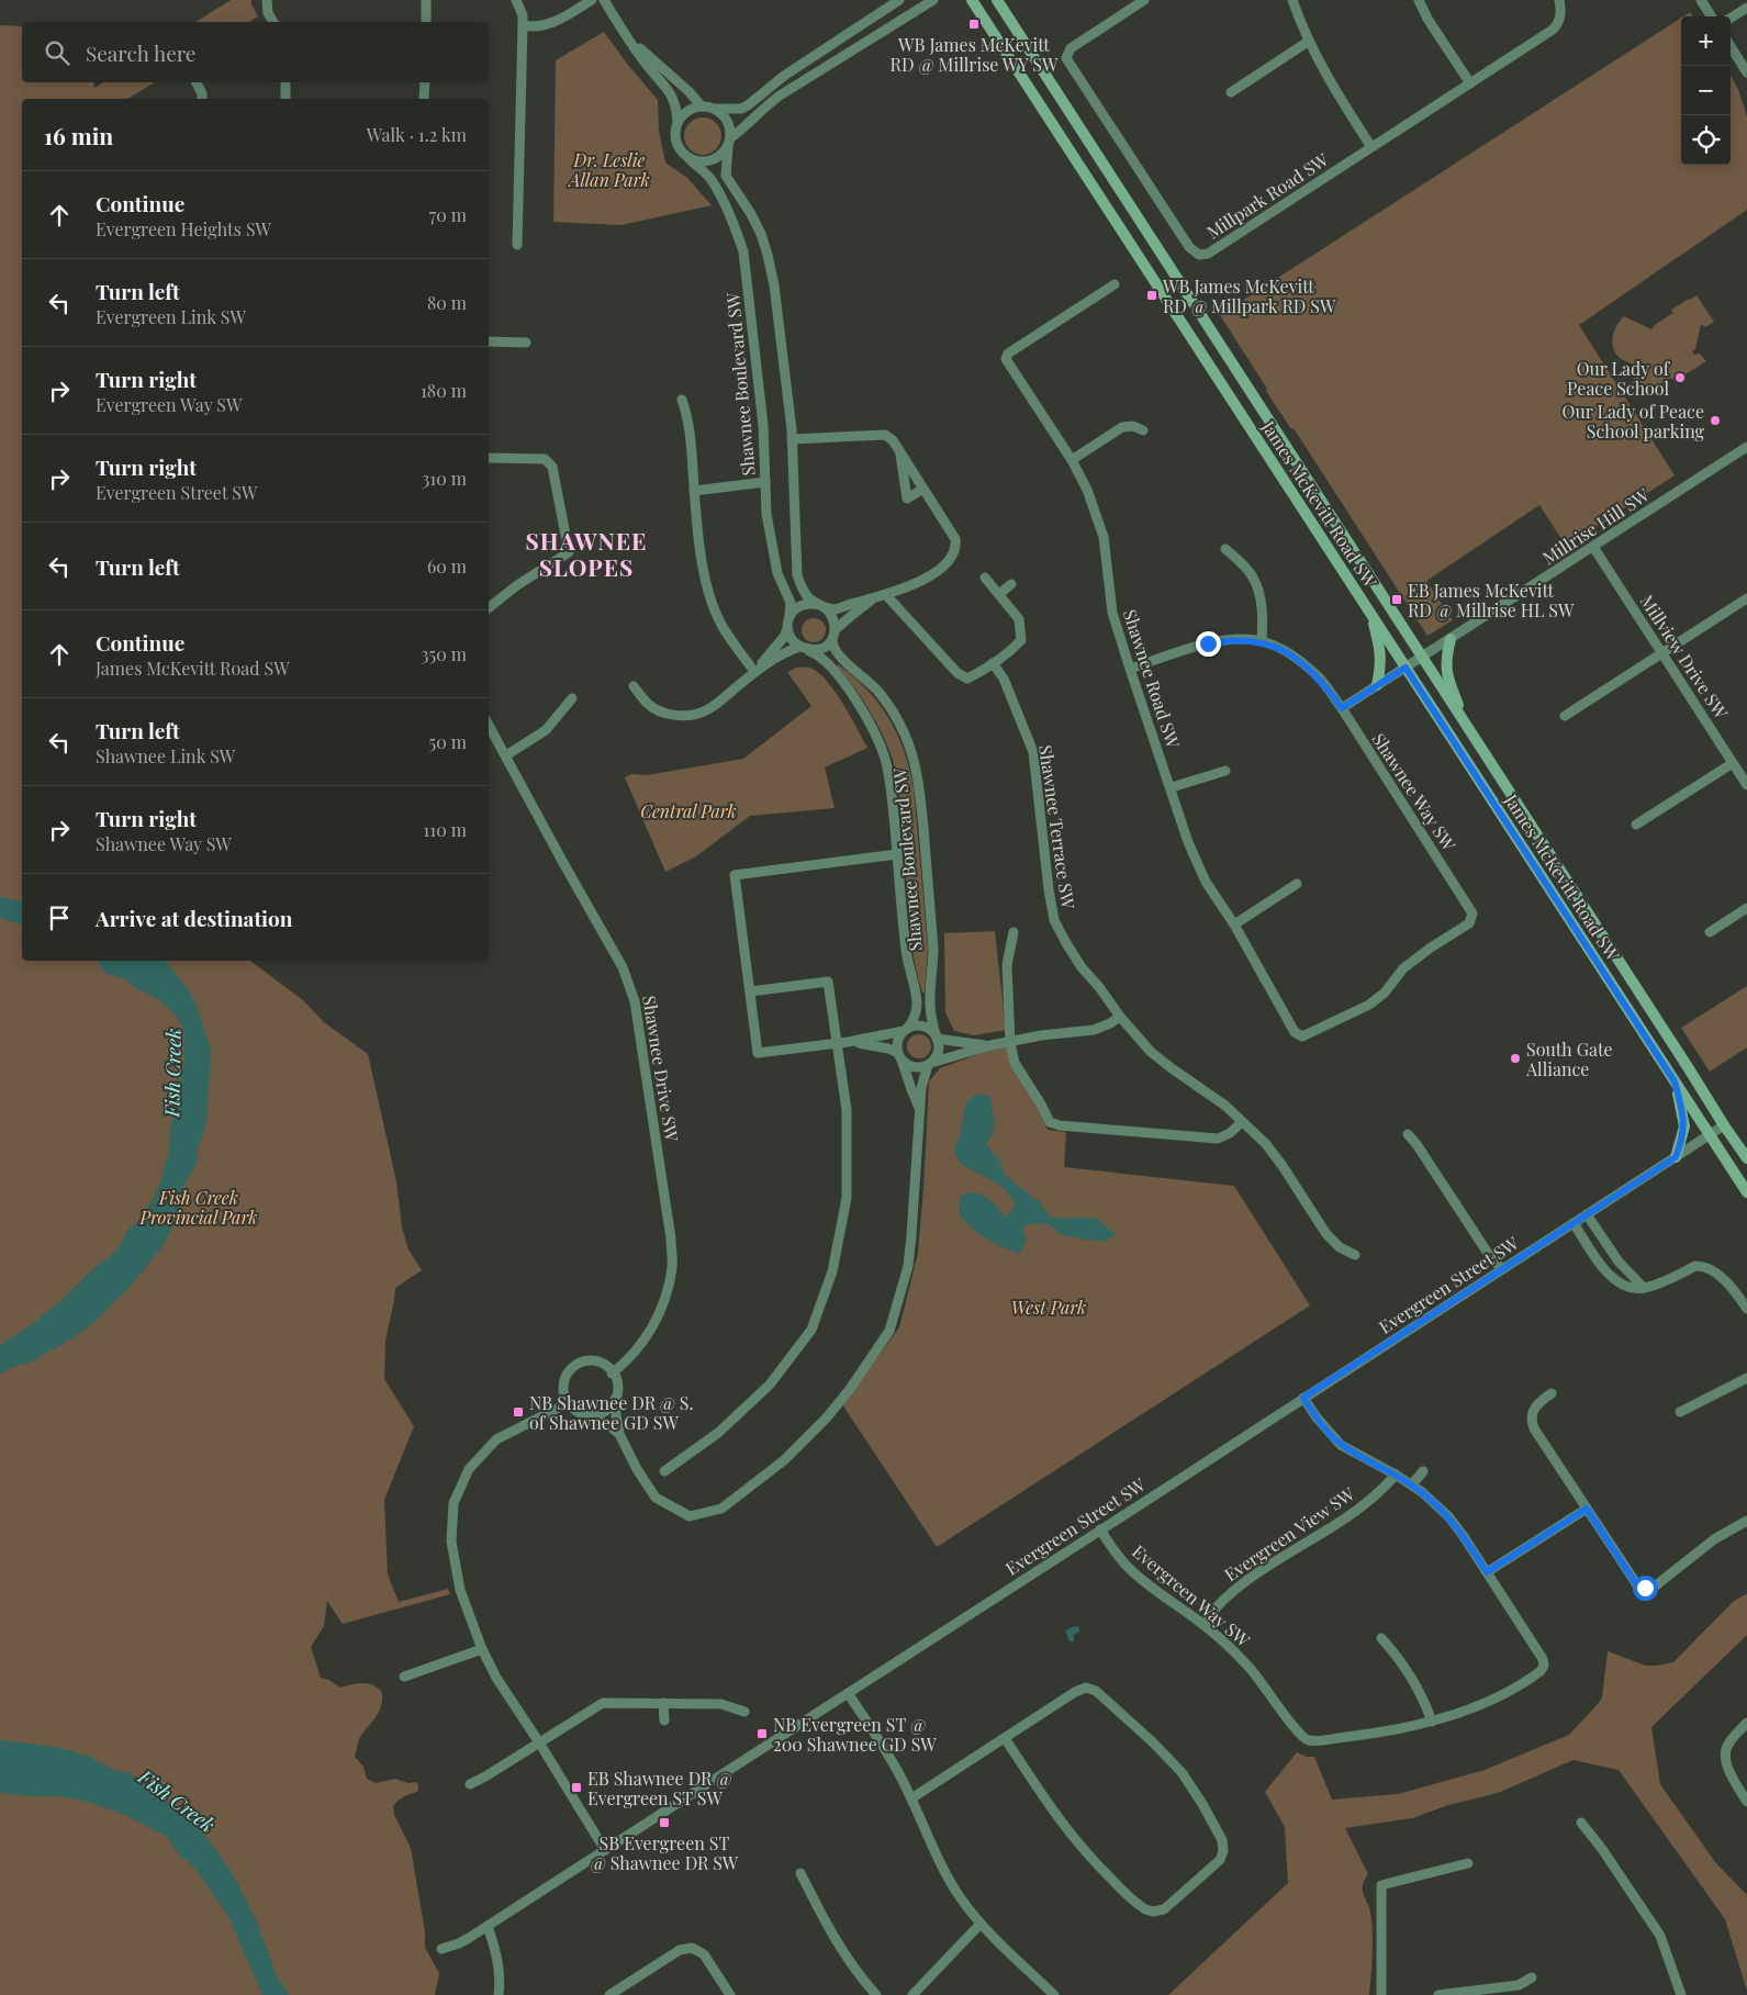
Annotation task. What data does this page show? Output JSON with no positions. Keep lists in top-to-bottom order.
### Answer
{
  "streets": {
    "main road": ["James McKevitt Road SW"],
    "street": [
      "Millpark Road SW",
      "Shawnee Boulevard SW",
      "Millrise Hill SW",
      "Millview Drive SW",
      "Shawnee Road SW",
      "Shawnee Way SW",
      "Shawnee Terrace SW",
      "Shawnee Drive SW",
      "Evergreen Street SW",
      "Evergreen View SW",
      "Evergreen Way SW"
    ]
  },
  "crossings": [
    ["James McKevitt Road SW", "Millrise Hill SW"],
    ["James McKevitt Road SW", "Evergreen Street SW"],
    ["Millrise Hill SW", "Millview Drive SW"],
    ["Millrise Hill SW", "Shawnee Way SW"],
    ["Shawnee Road SW", "Shawnee Way SW"],
    ["Evergreen Street SW", "Evergreen Way SW"],
    ["Evergreen View SW", "Evergreen Way SW"]
  ],
  "districts": ["SHAWNEE SLOPES"],
  "water": ["Fish Creek"],
  "parks": [
    "Dr. Leslie Allan Park",
    "Central Park",
    "Fish Creek Provincial Park",
    "West Park"
  ],
  "places": {
    "transit": [
      "WB James McKevitt RD @ Millrise WY SW",
      "WB James McKevitt RD @ Millpark RD SW",
      "EB James McKevitt RD @ Millrise HL SW",
      "NB Shawnee DR @ S. of Shawnee GD SW",
      "NB Evergreen ST @ 200 Shawnee GD SW",
      "EB Shawnee DR @ Evergreen ST SW",
      "SB Evergreen ST @ Shawnee DR SW"
    ],
    "other": ["Our Lady of Peace School", "Our Lady of Peace School parking", "South Gate Alliance"]
  },
  "page": {
    "map_buttons": ["+", "−"],
    "search": "Search here",
    "heading": ["16 min", "Walk · 1.2 km"],
    "list": [
      ["Continue", "Evergreen Heights SW", "70 m"],
      ["Turn left", "Evergreen Link SW", "80 m"],
      ["Turn right", "Evergreen Way SW", "180 m"],
      ["Turn right", "Evergreen Street SW", "310 m"],
      ["Turn left", "60 m"],
      ["Continue", "James McKevitt Road SW", "350 m"],
      ["Turn left", "Shawnee Link SW", "50 m"],
      ["Turn right", "Shawnee Way SW", "110 m"],
      "Arrive at destination"
    ]
  }
}
